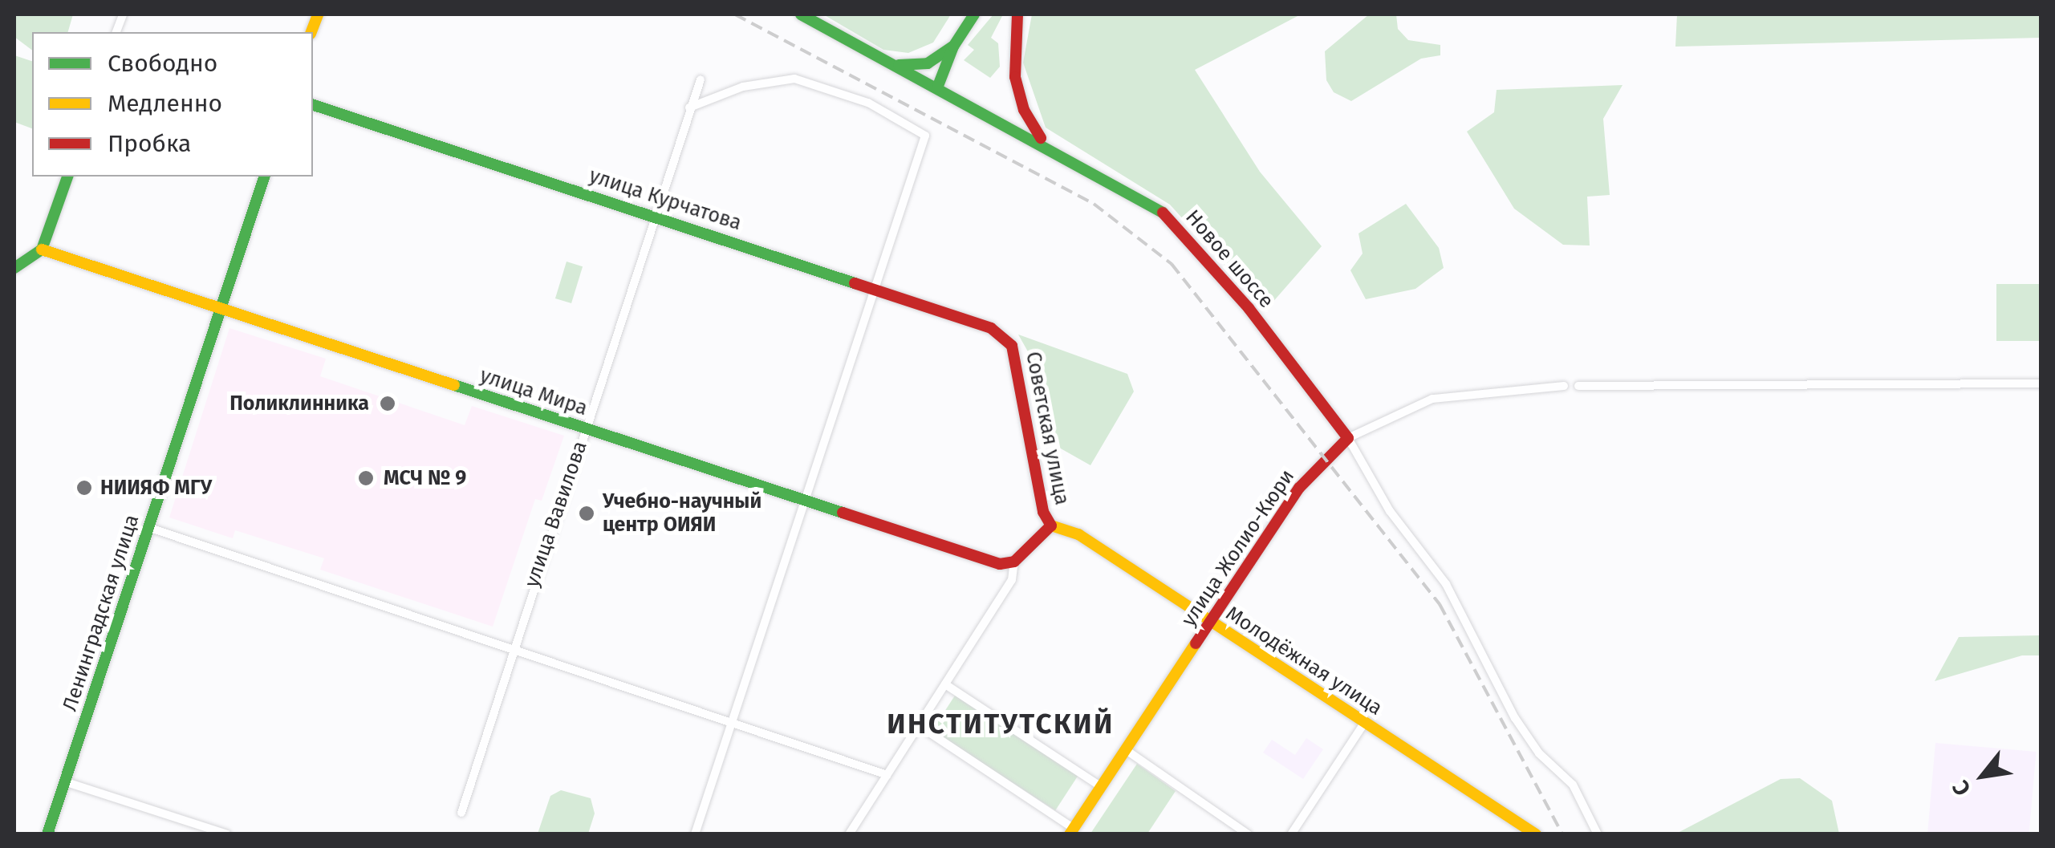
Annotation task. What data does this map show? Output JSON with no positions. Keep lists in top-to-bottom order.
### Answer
{
  "streets": {
    "main road": [
      "улица Курчатова",
      "Новое шоссе",
      "улица Мира",
      "Советская улица",
      "улица Жолио-Кюри",
      "Ленинградская улица",
      "Молодёжная улица"
    ],
    "street": ["улица Вавилова"]
  },
  "crossings": [
    ["улица Курчатова", "Советская улица"],
    ["улица Курчатова", "улица Вавилова"],
    ["Новое шоссе", "улица Жолио-Кюри"],
    ["улица Мира", "Советская улица"],
    ["улица Мира", "улица Вавилова"],
    ["улица Мира", "Ленинградская улица"],
    ["Советская улица", "Молодёжная улица"],
    ["улица Жолио-Кюри", "Молодёжная улица"]
  ],
  "districts": ["ИНСТИТУТСКИЙ"],
  "places": [
    "Поликлинника",
    "МСЧ № 9",
    "НИИЯФ МГУ",
    "Учебно-научный центр ОИЯИ"
  ],
  "legend": ["Свободно", "Медленно", "Пробка"],
  "north": "bottom left"
}
